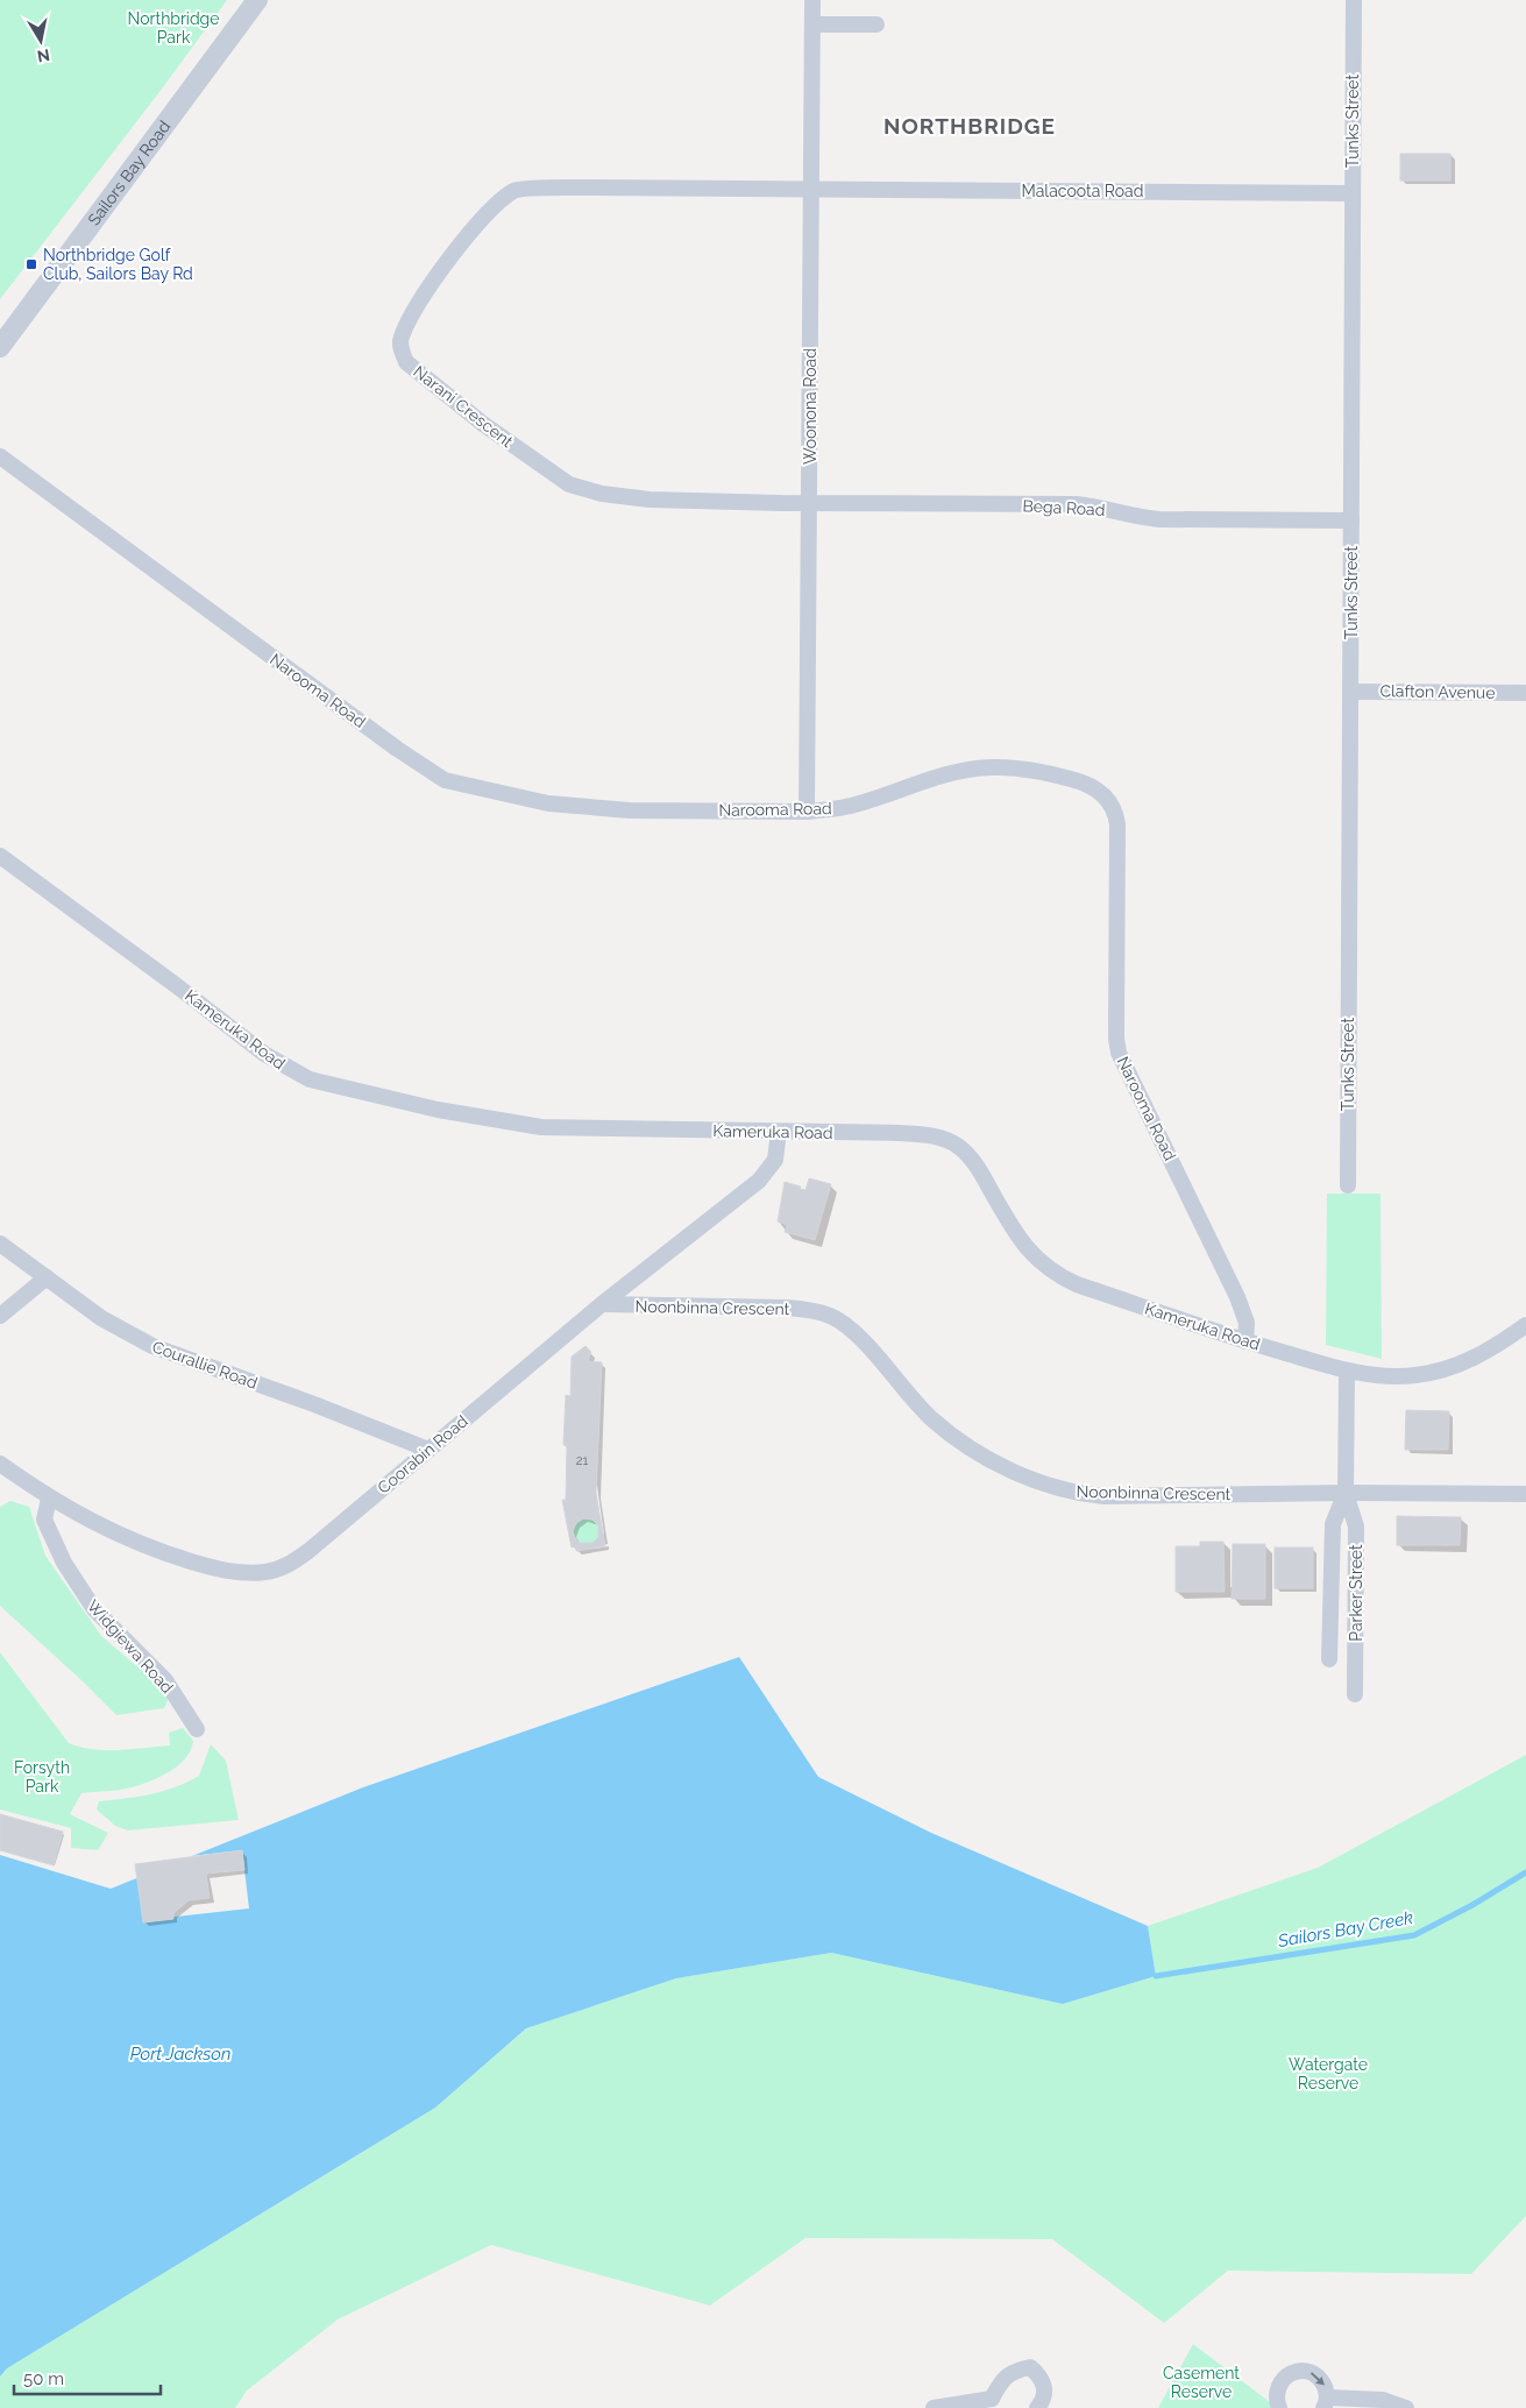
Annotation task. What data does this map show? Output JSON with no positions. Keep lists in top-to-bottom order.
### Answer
{
  "streets": {
    "street": [
      "Tunks Street",
      "Sailors Bay Road",
      "Malacoota Road",
      "Narani Crescent",
      "Woonona Road",
      "Bega Road",
      "Narooma Road",
      "Clafton Avenue",
      "Kameruka Road",
      "Noonbinna Crescent",
      "Courallie Road",
      "Coorabin Road",
      "Parker Street",
      "Widgiewa Road"
    ]
  },
  "crossings": [
    ["Tunks Street", "Malacoota Road"],
    ["Tunks Street", "Bega Road"],
    ["Tunks Street", "Clafton Avenue"],
    ["Malacoota Road", "Narani Crescent"],
    ["Malacoota Road", "Woonona Road"],
    ["Narani Crescent", "Woonona Road"],
    ["Narani Crescent", "Bega Road"],
    ["Woonona Road", "Bega Road"],
    ["Woonona Road", "Narooma Road"],
    ["Narooma Road", "Kameruka Road"],
    ["Kameruka Road", "Coorabin Road"],
    ["Kameruka Road", "Parker Street"],
    ["Noonbinna Crescent", "Coorabin Road"],
    ["Noonbinna Crescent", "Parker Street"],
    ["Courallie Road", "Coorabin Road"],
    ["Coorabin Road", "Widgiewa Road"]
  ],
  "districts": ["NORTHBRIDGE"],
  "water": ["Sailors Bay Creek", "Port Jackson"],
  "parks": [
    "Northbridge Park",
    "Forsyth Park",
    "Watergate Reserve",
    "Casement Reserve"
  ],
  "places": {
    "transit": ["Northbridge Golf Club, Sailors Bay Rd"]
  },
  "house_numbers": ["21"],
  "scale_bar": "50 m",
  "north": "bottom"
}
